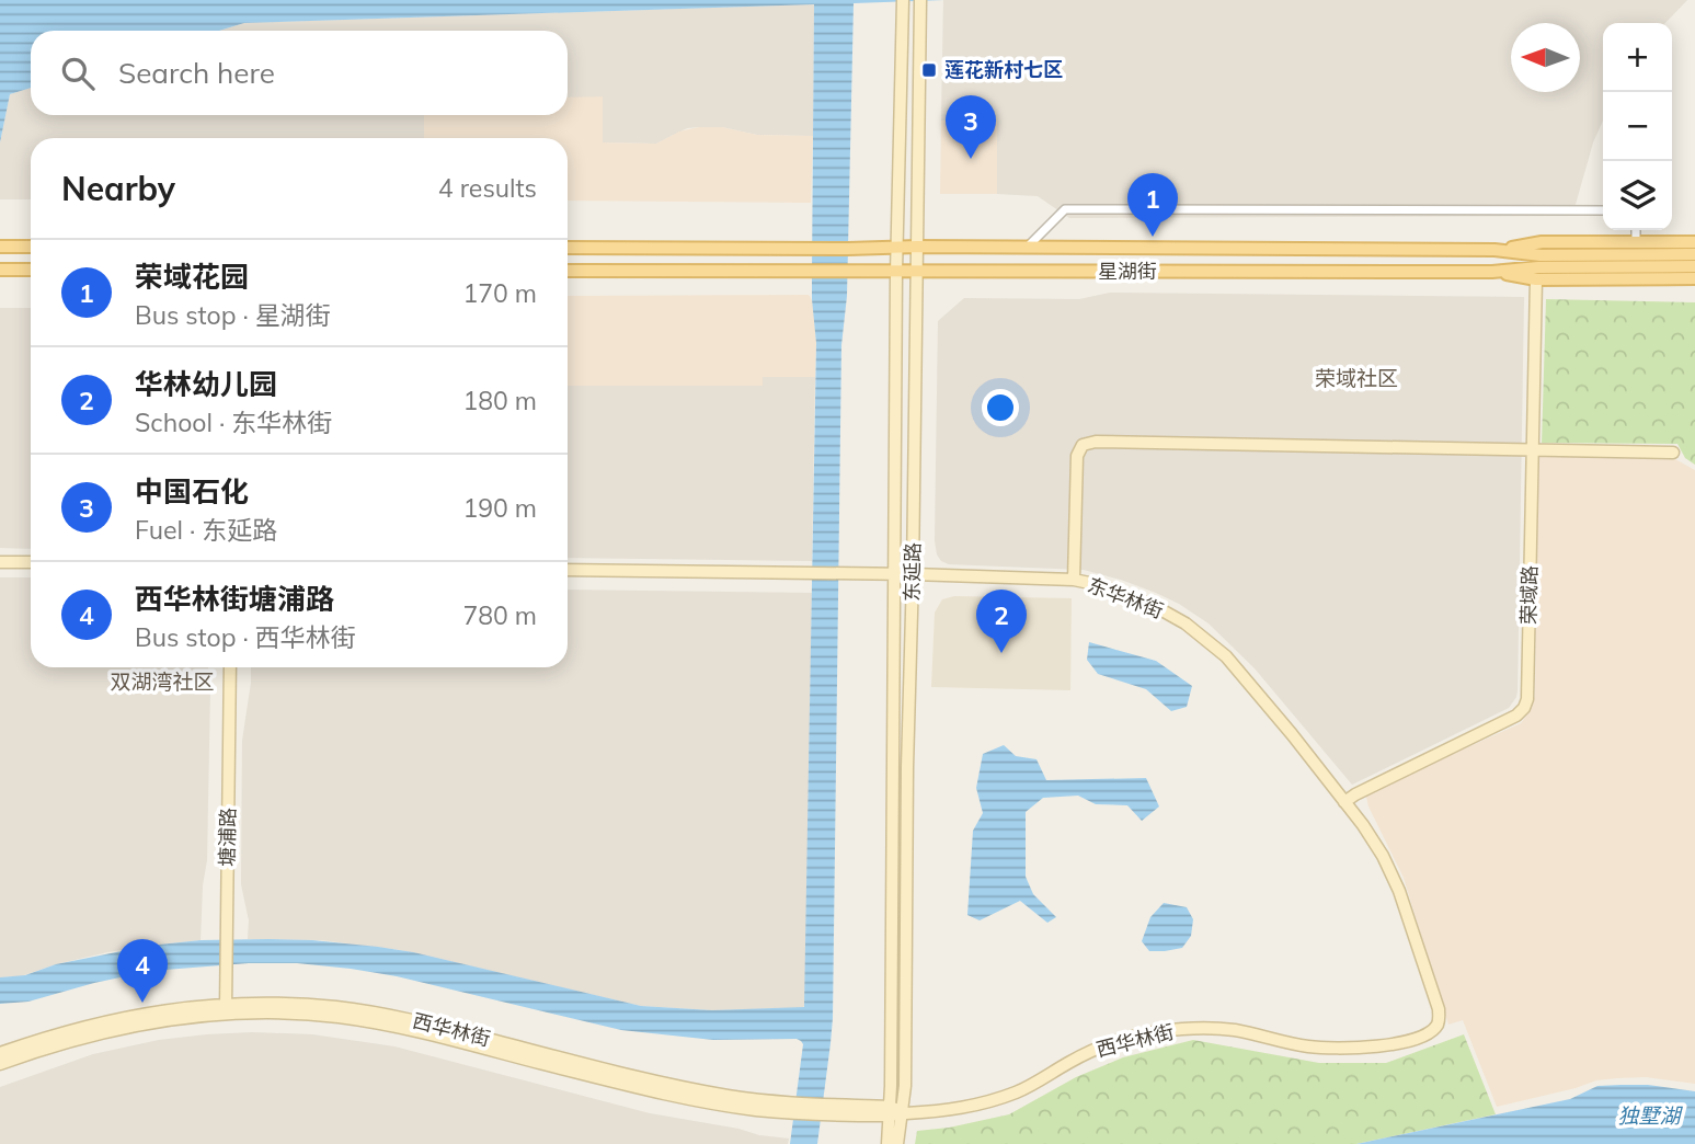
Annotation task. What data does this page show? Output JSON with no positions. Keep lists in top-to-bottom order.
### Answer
{
  "streets": {
    "main road": ["星湖街"],
    "street": [
      "东延路",
      "荣域路",
      "东华林街",
      "塘浦路",
      "西华林街"
    ]
  },
  "crossings": [
    ["星湖街", "东延路"],
    ["东延路", "东华林街"],
    ["东延路", "西华林街"],
    ["荣域路", "东华林街"],
    ["东华林街", "西华林街"],
    ["塘浦路", "西华林街"]
  ],
  "districts": ["荣域社区", "双湖湾社区"],
  "water": ["独墅湖"],
  "places": {
    "transit": ["莲花新村七区"]
  },
  "north": "left",
  "page": {
    "map_buttons": ["+", "−"],
    "search": "Search here",
    "pins": [
      "3",
      "1",
      "2",
      "4"
    ],
    "heading": ["Nearby", "4 results"],
    "list": [
      {
        "mark": "1",
        "name": "荣域花园",
        "note": "Bus stop · 星湖街",
        "value": "170 m"
      },
      {
        "mark": "2",
        "name": "华林幼儿园",
        "note": "School · 东华林街",
        "value": "180 m"
      },
      {
        "mark": "3",
        "name": "中国石化",
        "note": "Fuel · 东延路",
        "value": "190 m"
      },
      {
        "mark": "4",
        "name": "西华林街塘浦路",
        "note": "Bus stop · 西华林街",
        "value": "780 m"
      }
    ]
  }
}
